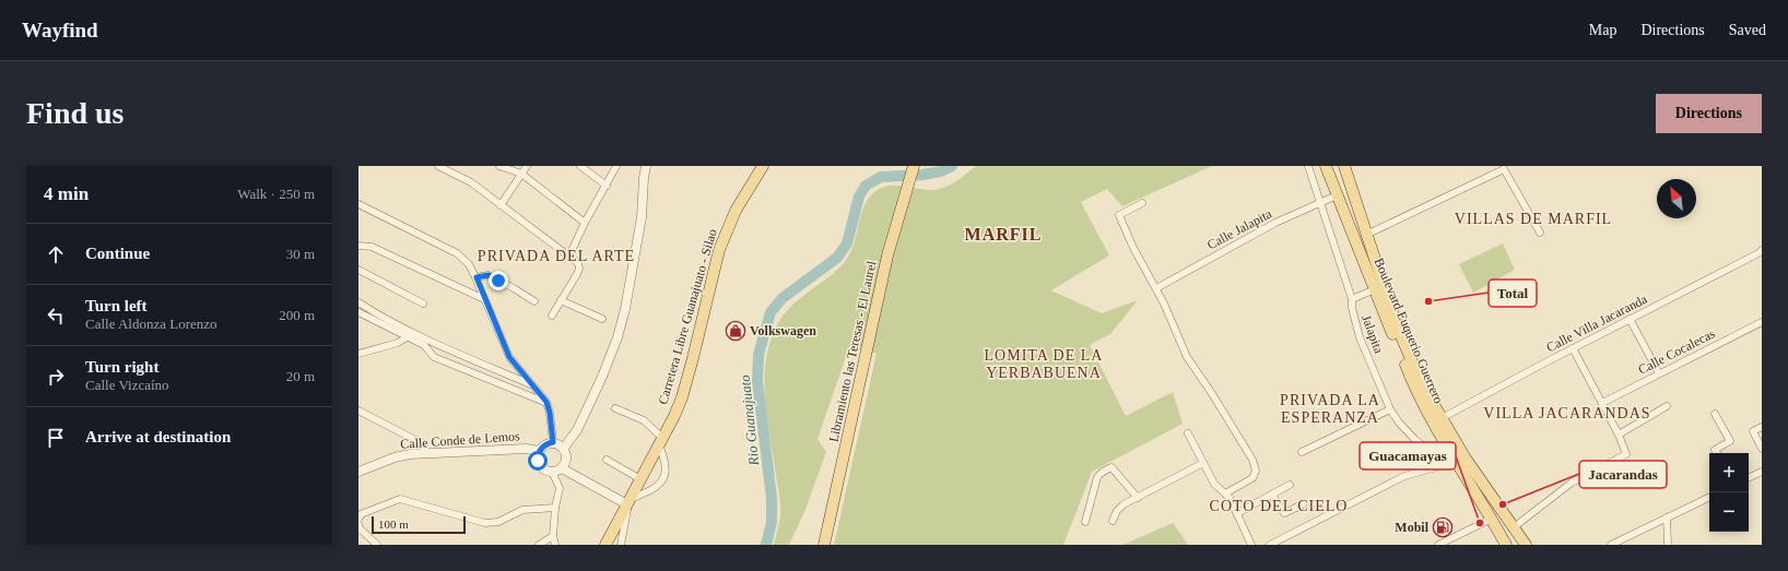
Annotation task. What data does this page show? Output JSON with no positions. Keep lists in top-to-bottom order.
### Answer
{
  "streets": {
    "main road": ["Carretera Libre Guanajuato - Silao", "Boulevard Euquerio Guerrero", "Libramiento las Teresas - El Laurel"],
    "street": [
      "Calle Jalapita",
      "Calle Villa Jacaranda",
      "Jalapita",
      "Calle Cocalecas",
      "Calle Conde de Lemos"
    ]
  },
  "crossings": [
    ["Calle Jalapita", "Boulevard Euquerio Guerrero"],
    ["Calle Jalapita", "Jalapita"],
    ["Boulevard Euquerio Guerrero", "Jalapita"]
  ],
  "districts": [
    "VILLAS DE MARFIL",
    "MARFIL",
    "PRIVADA DEL ARTE",
    "LOMITA DE LA YERBABUENA",
    "PRIVADA LA ESPERANZA",
    "VILLA JACARANDAS",
    "COTO DEL CIELO"
  ],
  "water": ["Rio Guanajuato"],
  "places": {
    "other": ["Total", "Jacarandas", "Guacamayas"],
    "shop": ["Volkswagen"],
    "fuel station": ["Mobil"]
  },
  "scale_bar": "100 m",
  "north": "top left",
  "page": {
    "header": "Wayfind",
    "nav": ["Map", "Directions", "Saved"],
    "buttons": "Directions",
    "title": "Find us",
    "heading": ["4 min", "Walk · 250 m"],
    "list": [
      ["Continue", "30 m"],
      ["Turn left", "Calle Aldonza Lorenzo", "200 m"],
      ["Turn right", "Calle Vizcaíno", "20 m"],
      "Arrive at destination"
    ],
    "map_buttons": ["+", "−"],
    "scale": "100 m"
  }
}
